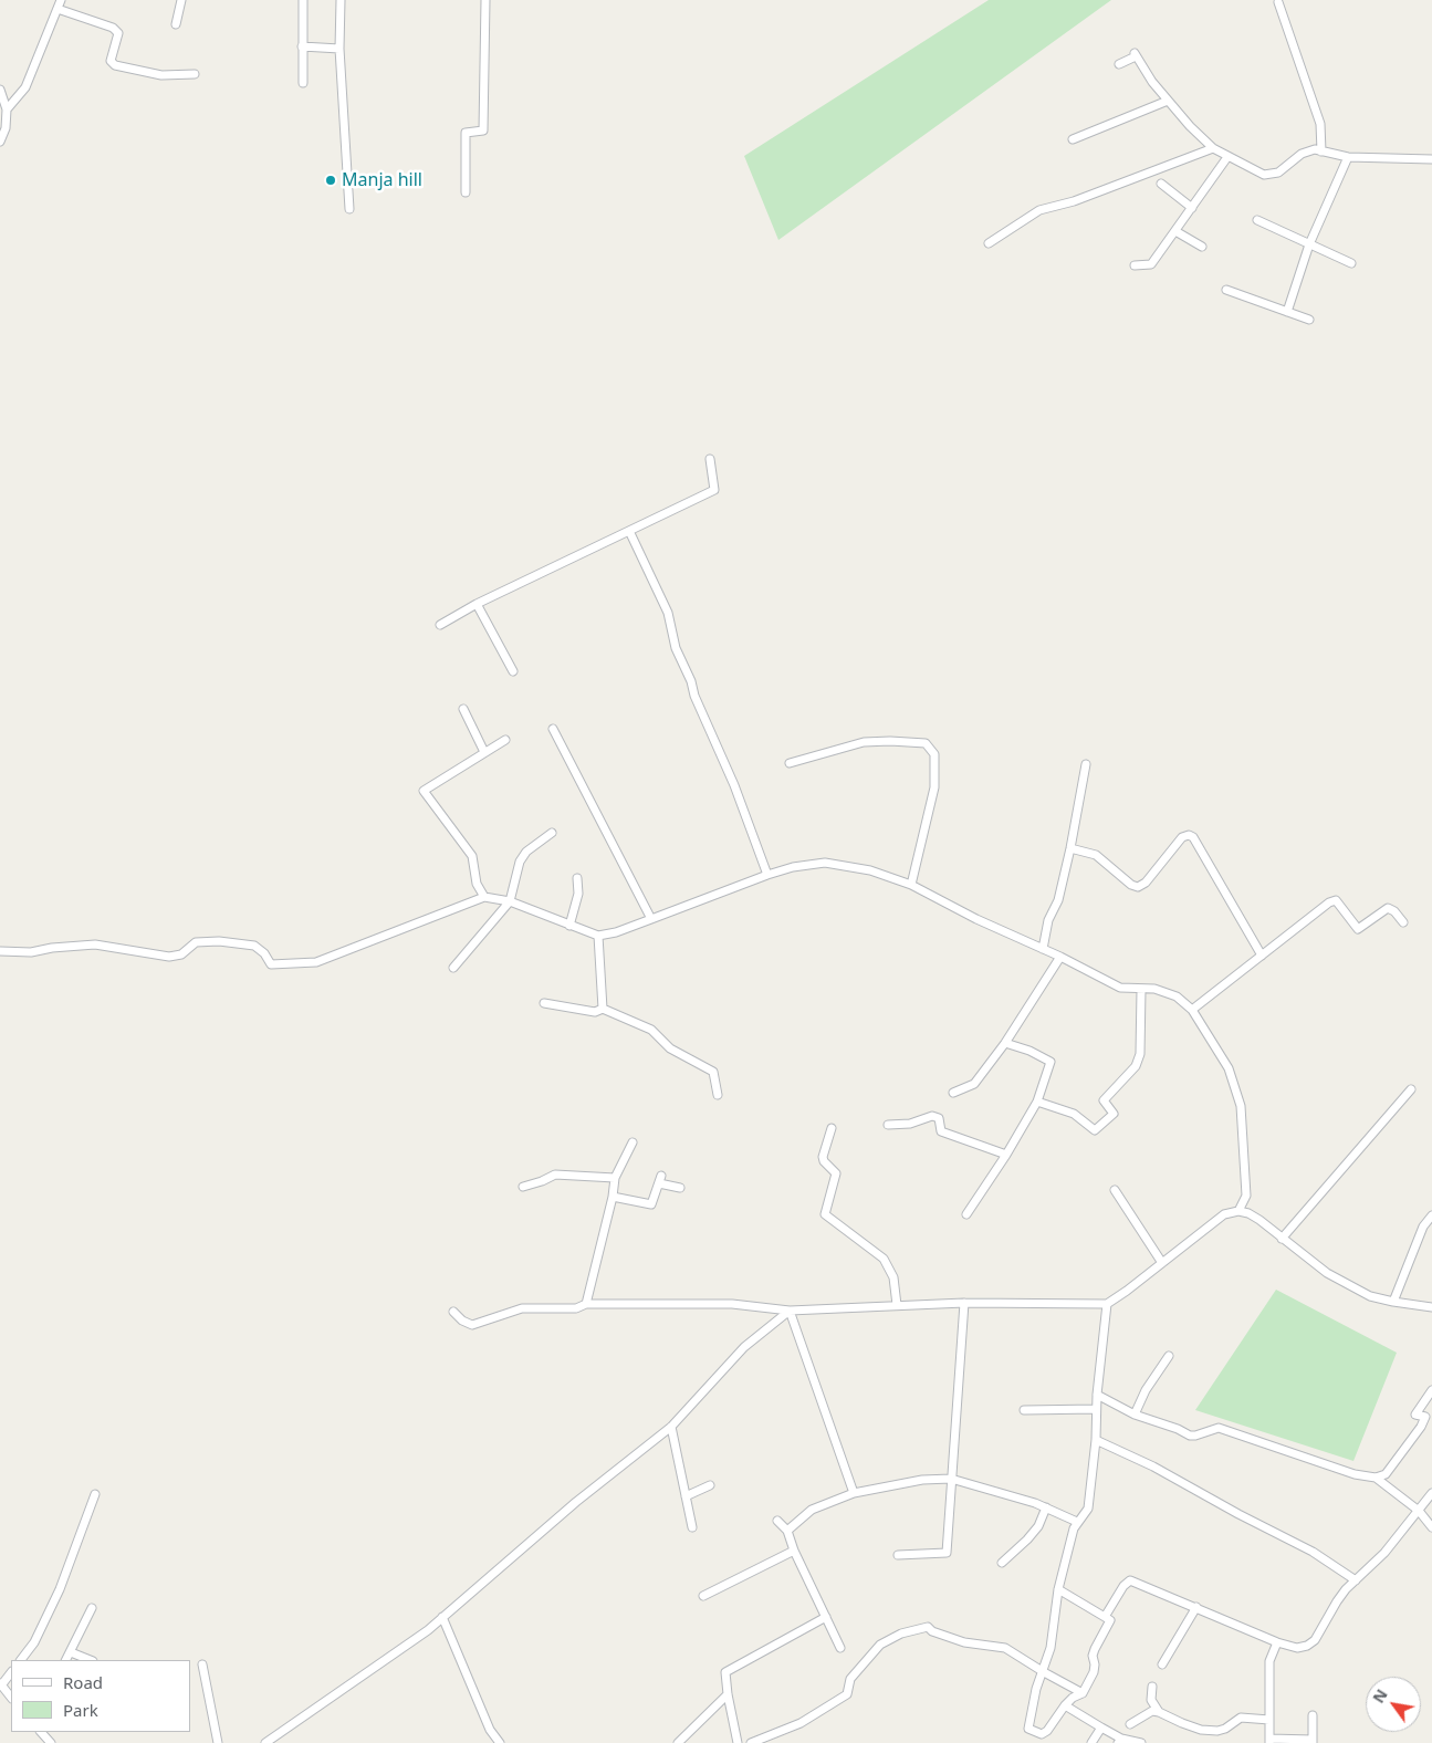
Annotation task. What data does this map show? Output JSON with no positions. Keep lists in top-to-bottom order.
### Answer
{
  "places": ["Manja hill"],
  "legend": ["Road", "Park"],
  "north": "top left"
}
